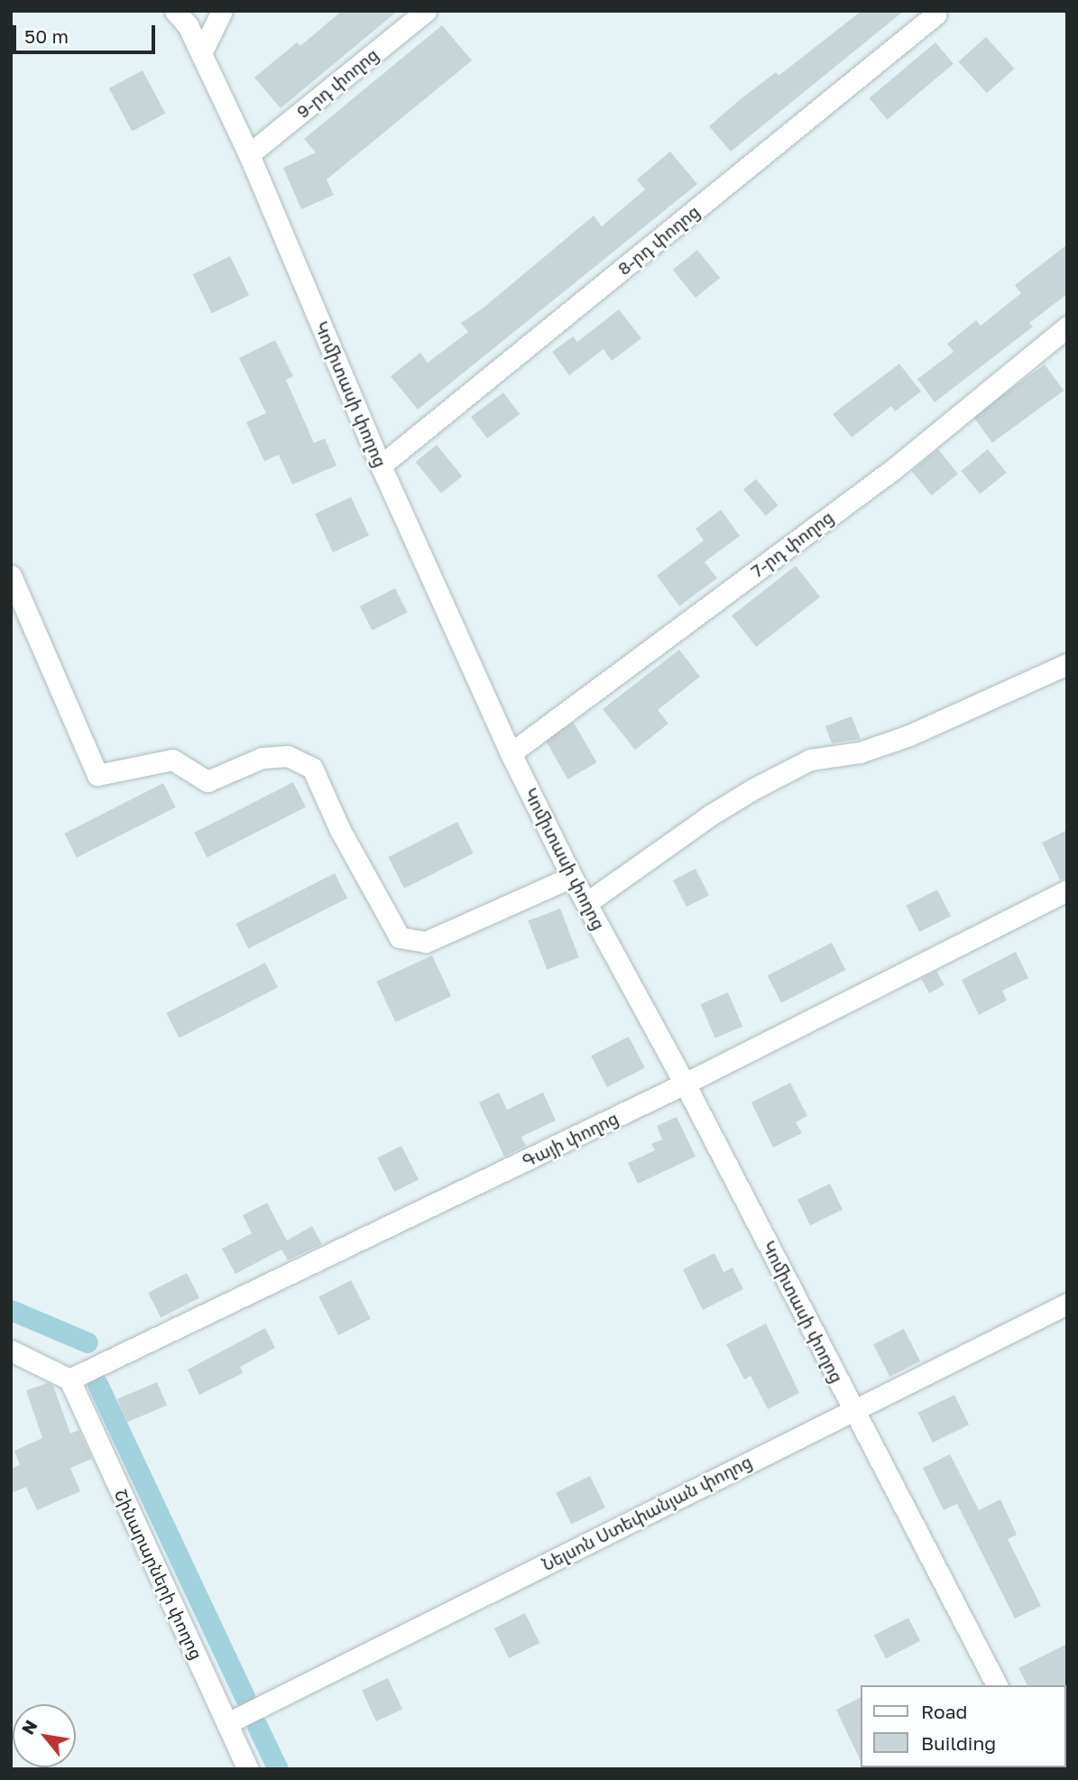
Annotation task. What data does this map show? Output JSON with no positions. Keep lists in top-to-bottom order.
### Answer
{
  "streets": {
    "street": [
      "9-րդ փողոց",
      "8-րդ փողոց",
      "Կոմիտասի փողոց",
      "7-րդ փողոց",
      "Գայի փողոց",
      "Նելսոն Ստեփանյան փողոց",
      "Շինարարների փողոց"
    ]
  },
  "crossings": [
    ["9-րդ փողոց", "Կոմիտասի փողոց"],
    ["8-րդ փողոց", "Կոմիտասի փողոց"],
    ["Կոմիտասի փողոց", "7-րդ փողոց"],
    ["Կոմիտասի փողոց", "Գայի փողոց"],
    ["Կոմիտասի փողոց", "Նելսոն Ստեփանյան փողոց"],
    ["Գայի փողոց", "Շինարարների փողոց"],
    ["Նելսոն Ստեփանյան փողոց", "Շինարարների փողոց"]
  ],
  "legend": ["Road", "Building"],
  "scale_bar": "50 m",
  "north": "top left"
}
